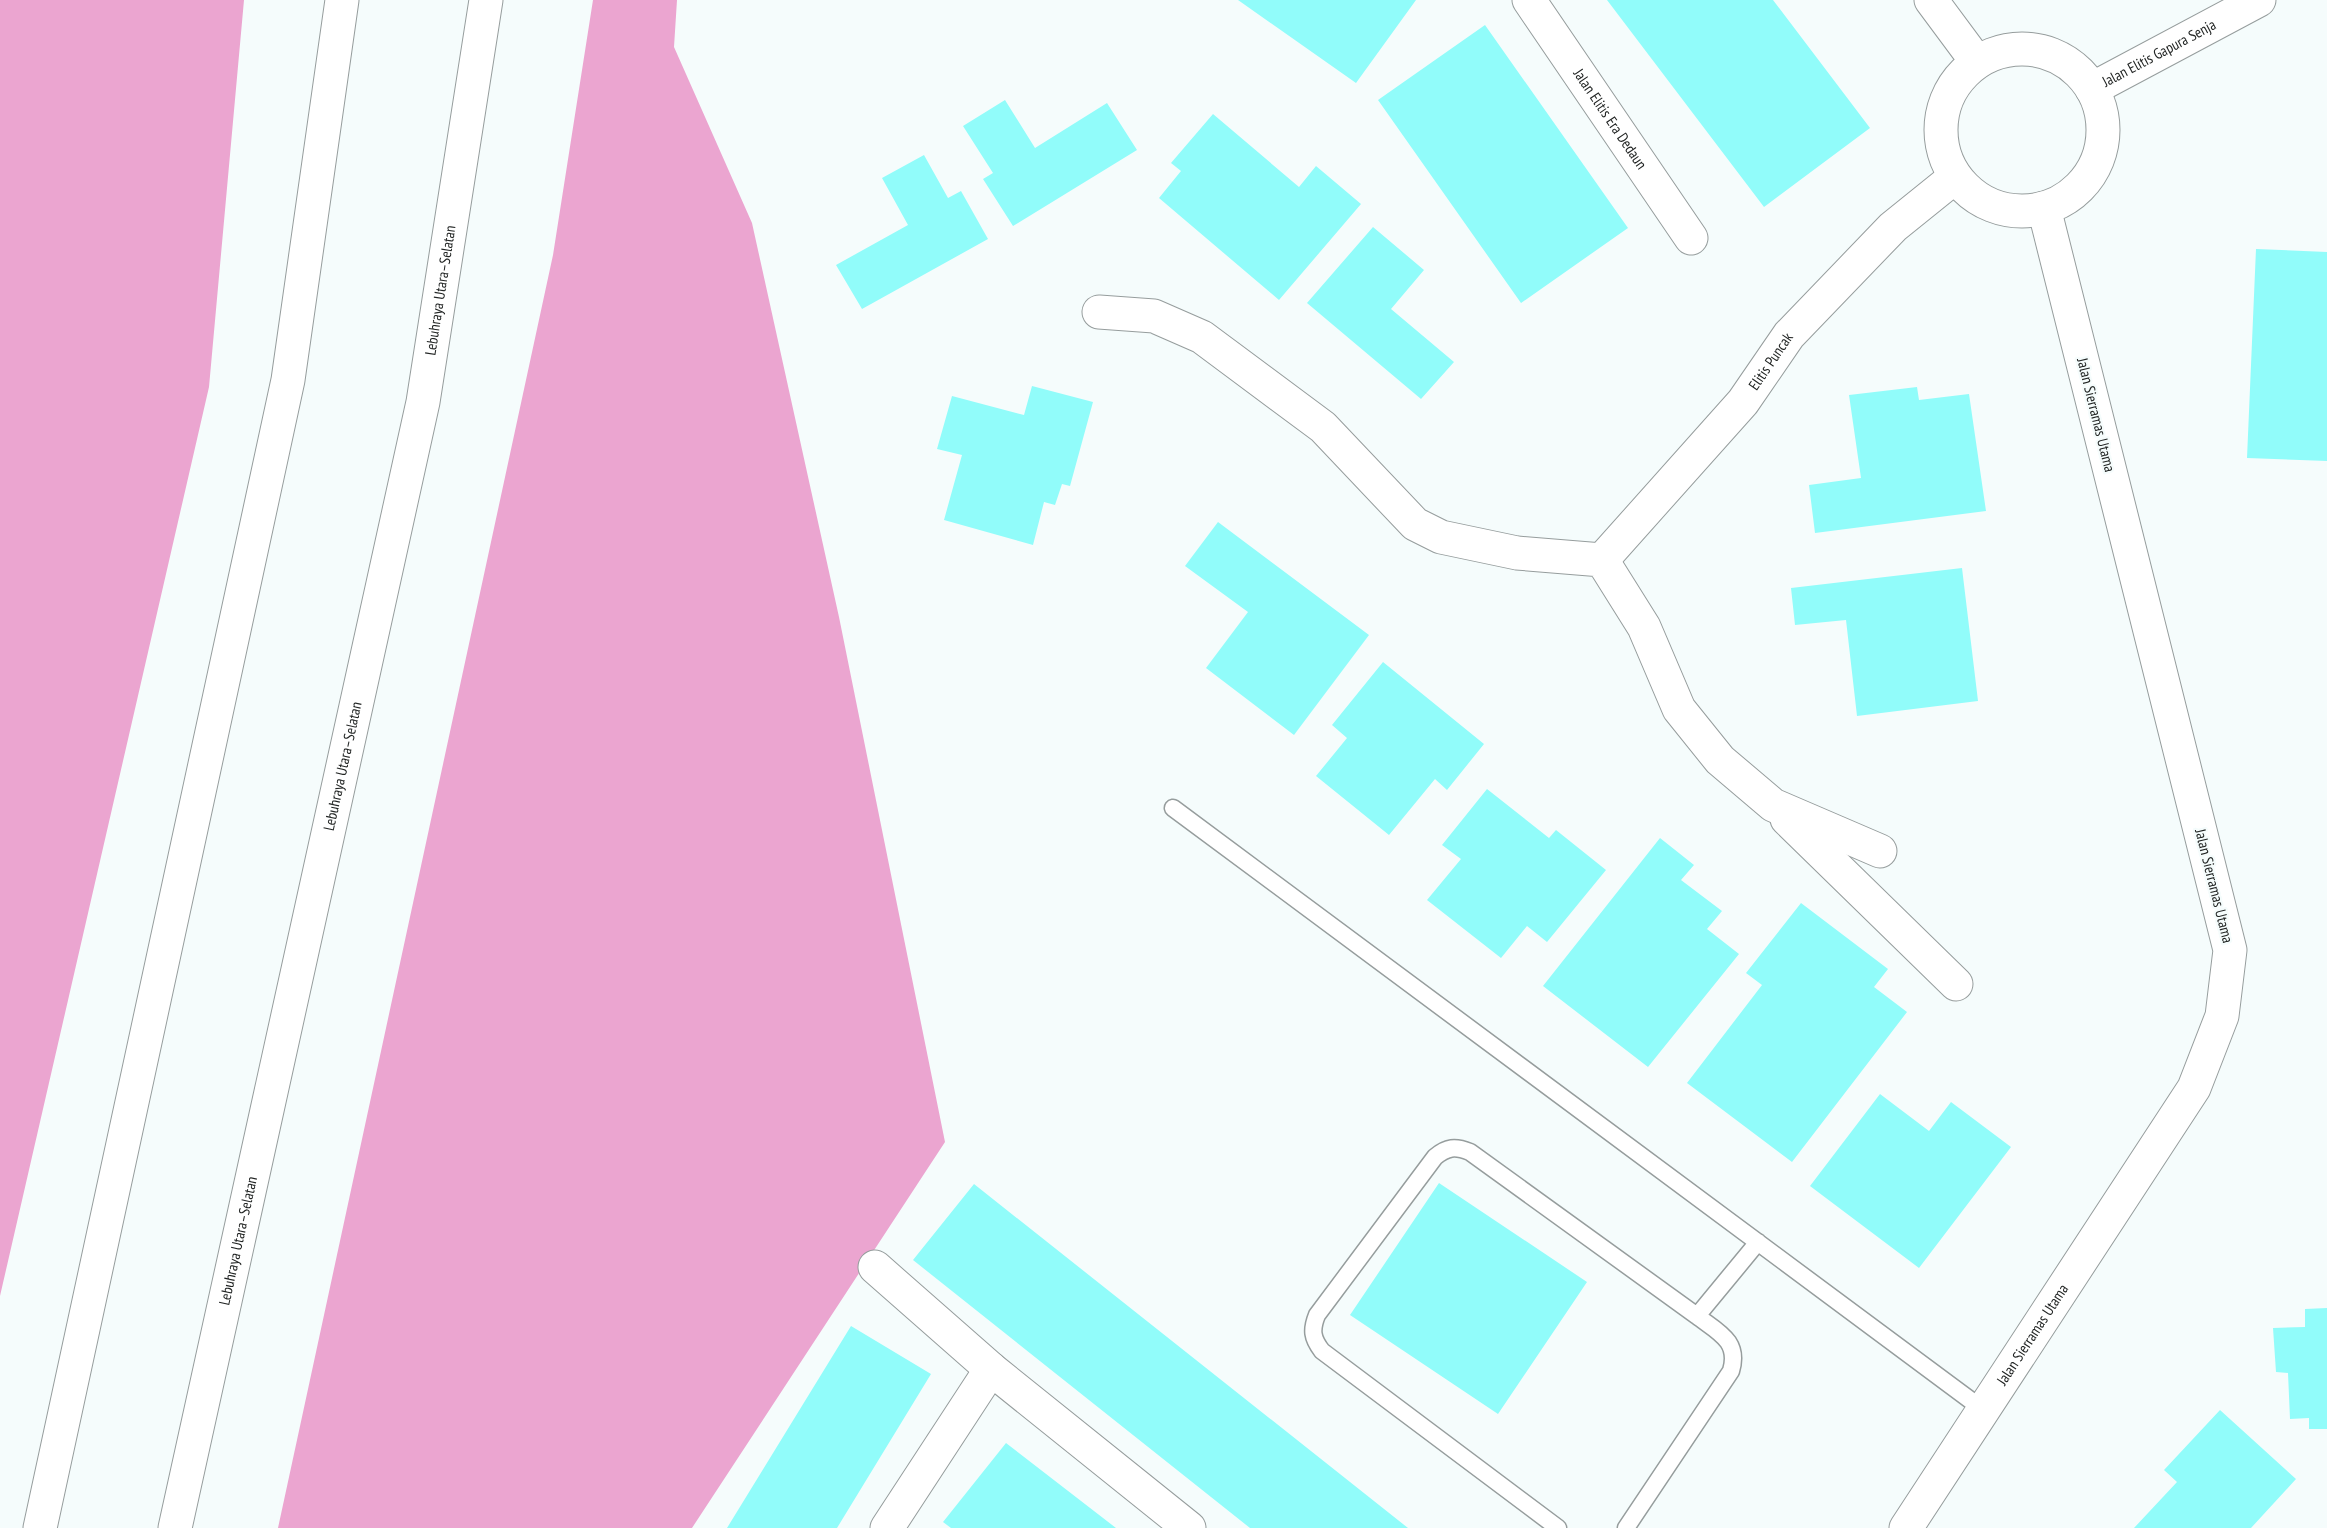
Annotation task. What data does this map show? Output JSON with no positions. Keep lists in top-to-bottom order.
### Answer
{
  "streets": {
    "main road": [
      "Jalan Elitis Gapura Senja",
      "Jalan Elitis Era Dedaun",
      "Lebuhraya Utara–Selatan",
      "Elitis Puncak",
      "Jalan Sierramas Utama"
    ]
  },
  "crossings": [
    ["Jalan Elitis Gapura Senja", "Elitis Puncak"],
    ["Jalan Elitis Gapura Senja", "Jalan Sierramas Utama"],
    ["Elitis Puncak", "Jalan Sierramas Utama"]
  ]
}
